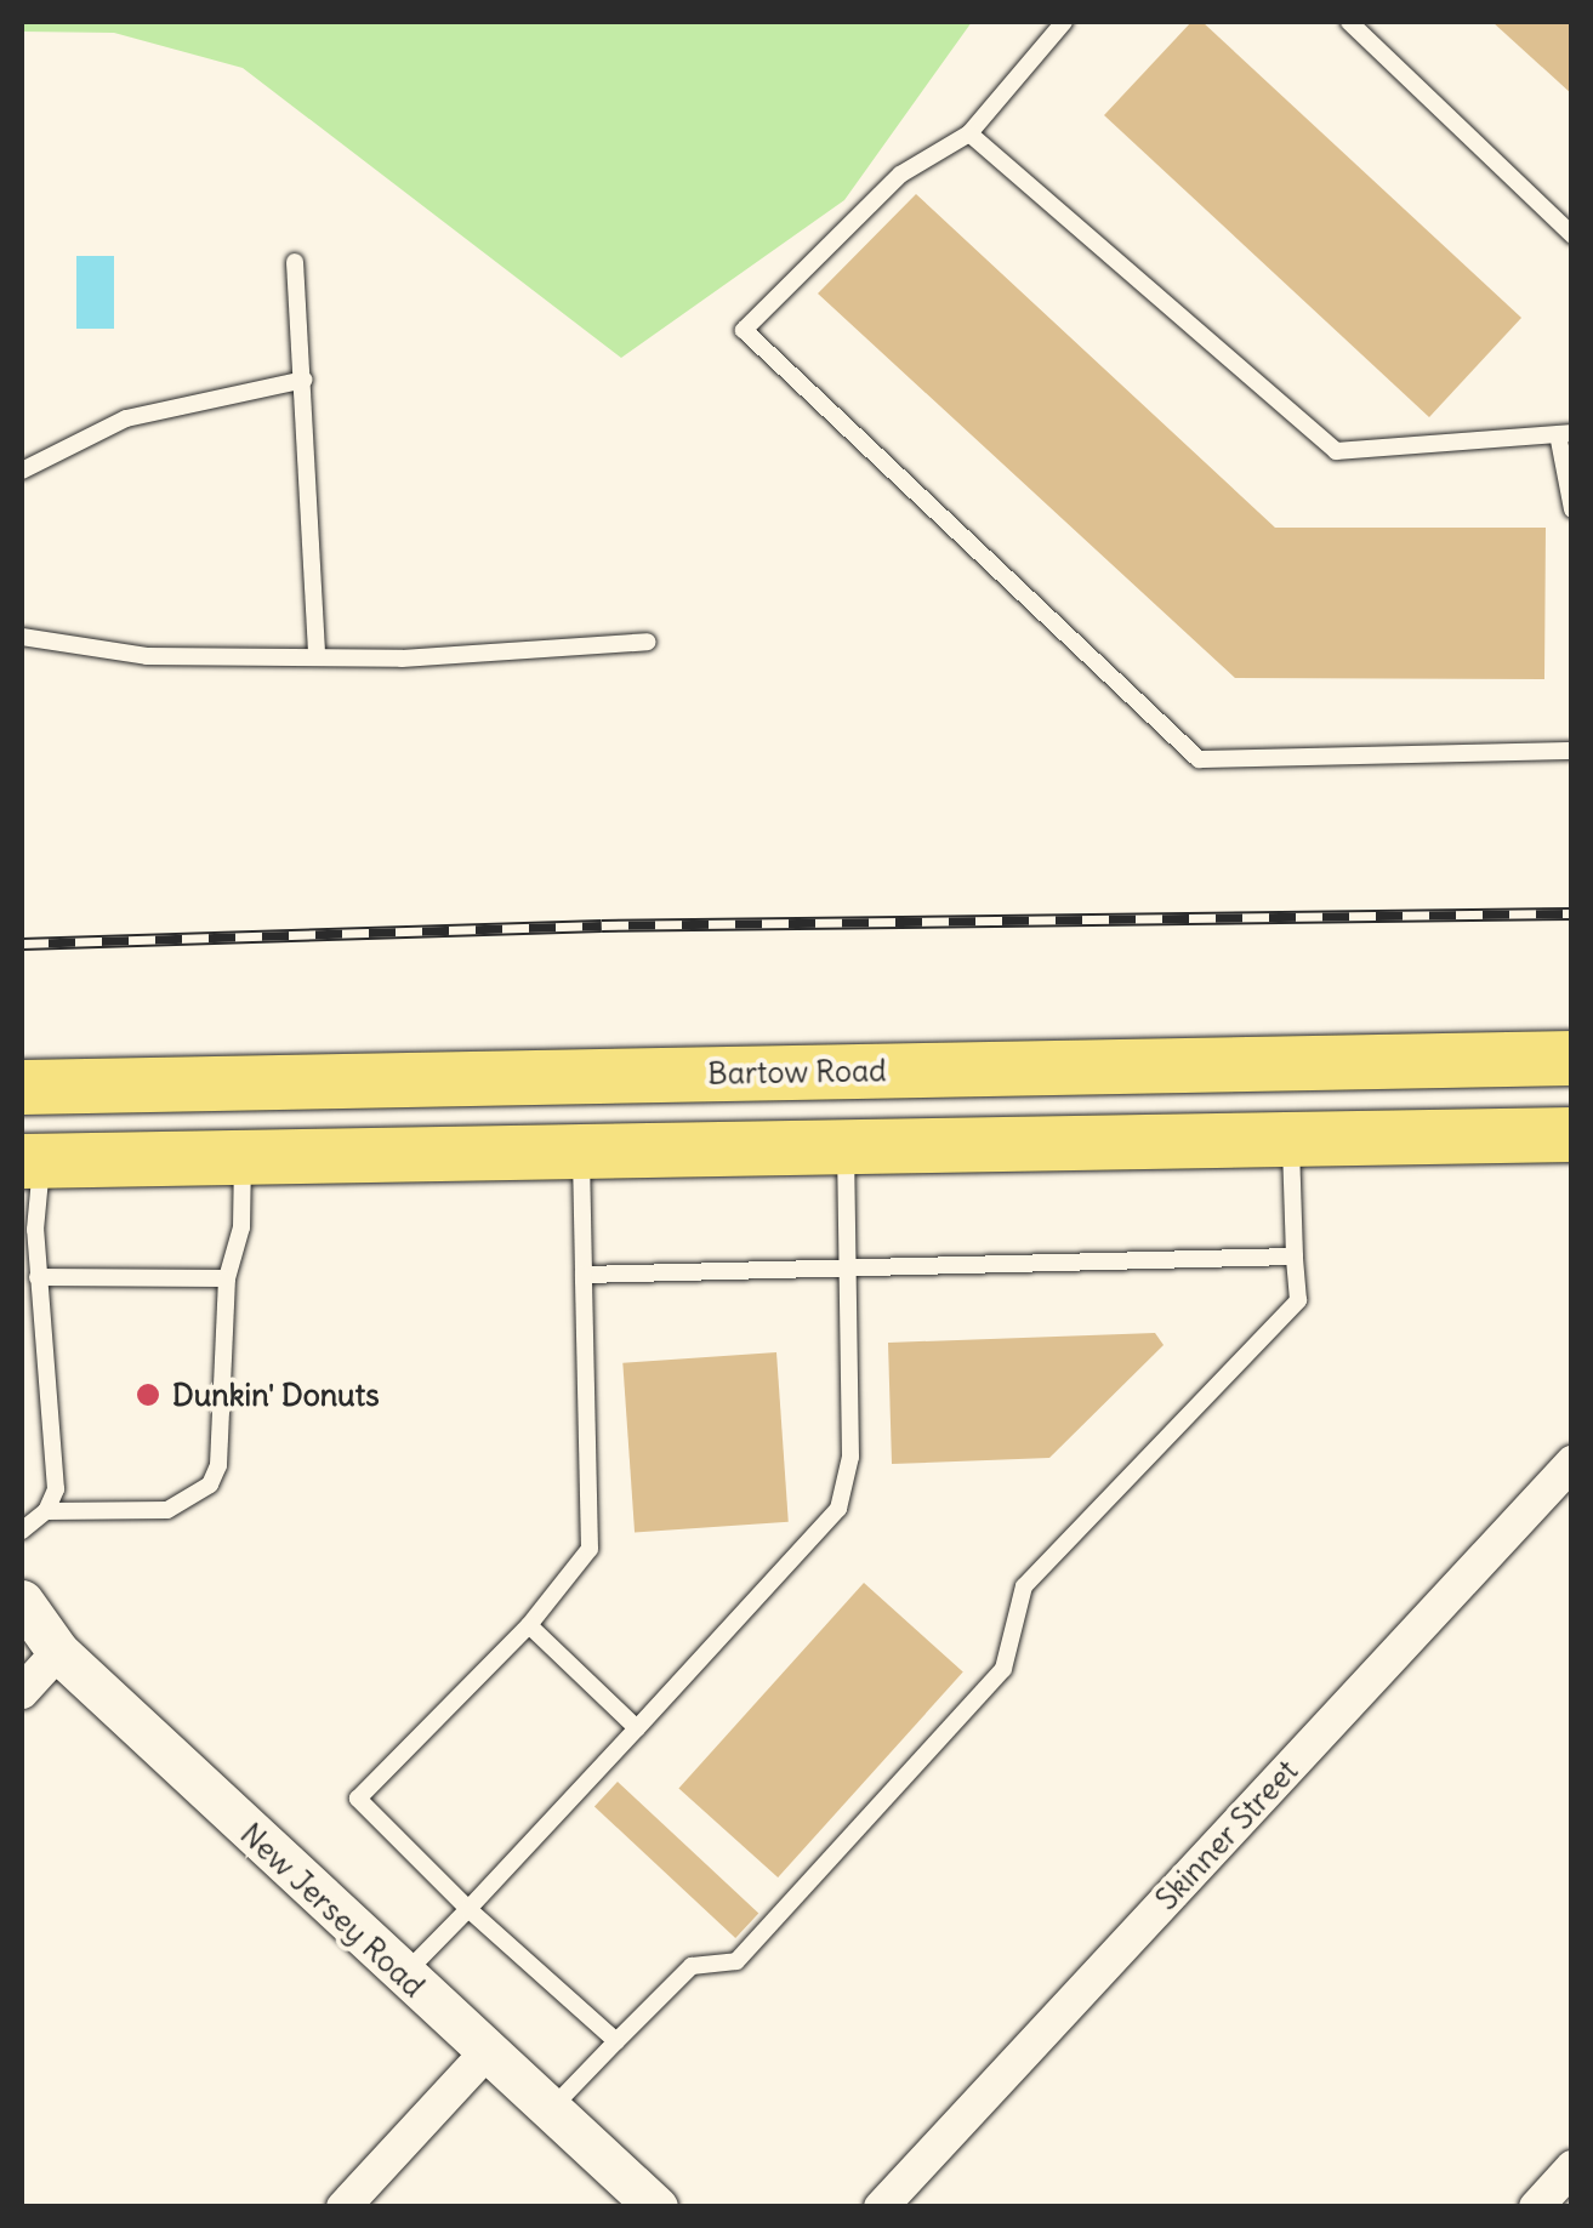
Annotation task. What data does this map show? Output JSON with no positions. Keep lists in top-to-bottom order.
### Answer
{
  "streets": {
    "main road": ["Bartow Road"],
    "street": ["Skinner Street", "New Jersey Road"]
  },
  "places": ["Dunkin' Donuts"]
}
